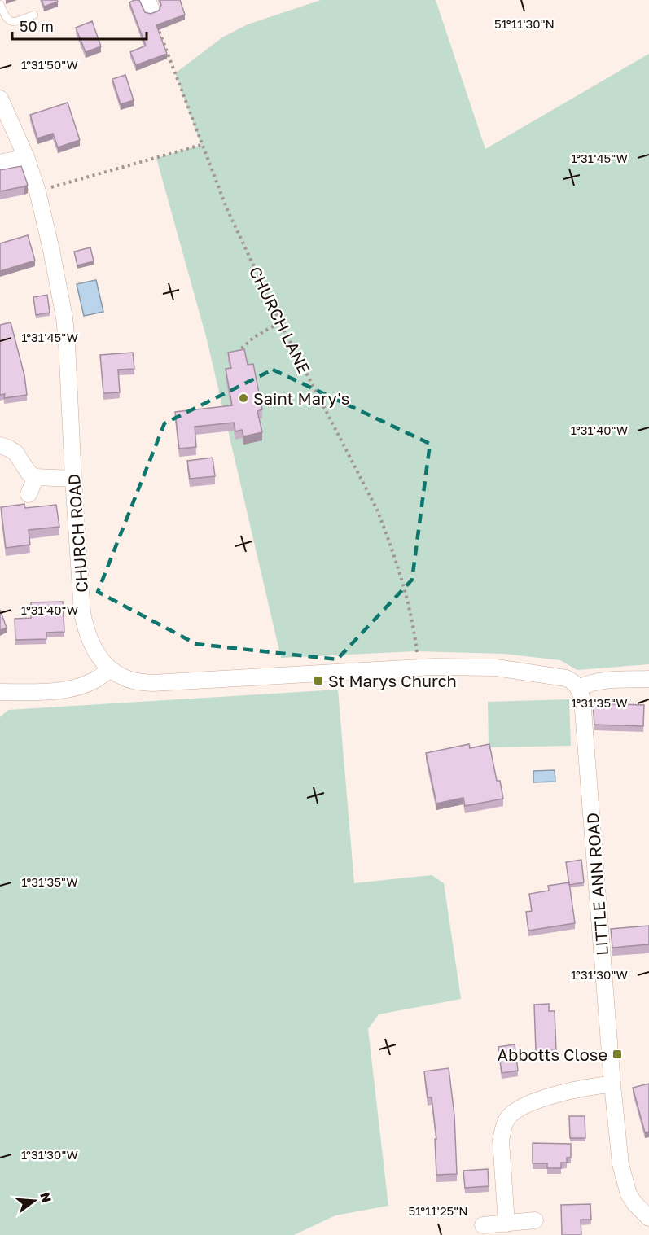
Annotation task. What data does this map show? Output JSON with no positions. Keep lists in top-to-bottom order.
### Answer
{
  "streets": {
    "street": ["CHURCH ROAD", "LITTLE ANN ROAD"],
    "path": ["CHURCH LANE"]
  },
  "crossings": [
    ["CHURCH LANE", "CHURCH ROAD"],
    ["CHURCH ROAD", "LITTLE ANN ROAD"]
  ],
  "places": {
    "other": ["Saint Mary's"],
    "transit": ["St Marys Church", "Abbotts Close"]
  },
  "scale_bar": "50 m",
  "north": "right",
  "coordinates": [
    "51°11'30\"N",
    "1°31'50\"W",
    "1°31'45\"W",
    "1°31'40\"W",
    "1°31'35\"W",
    "1°31'30\"W",
    "51°11'25\"N"
  ]
}
